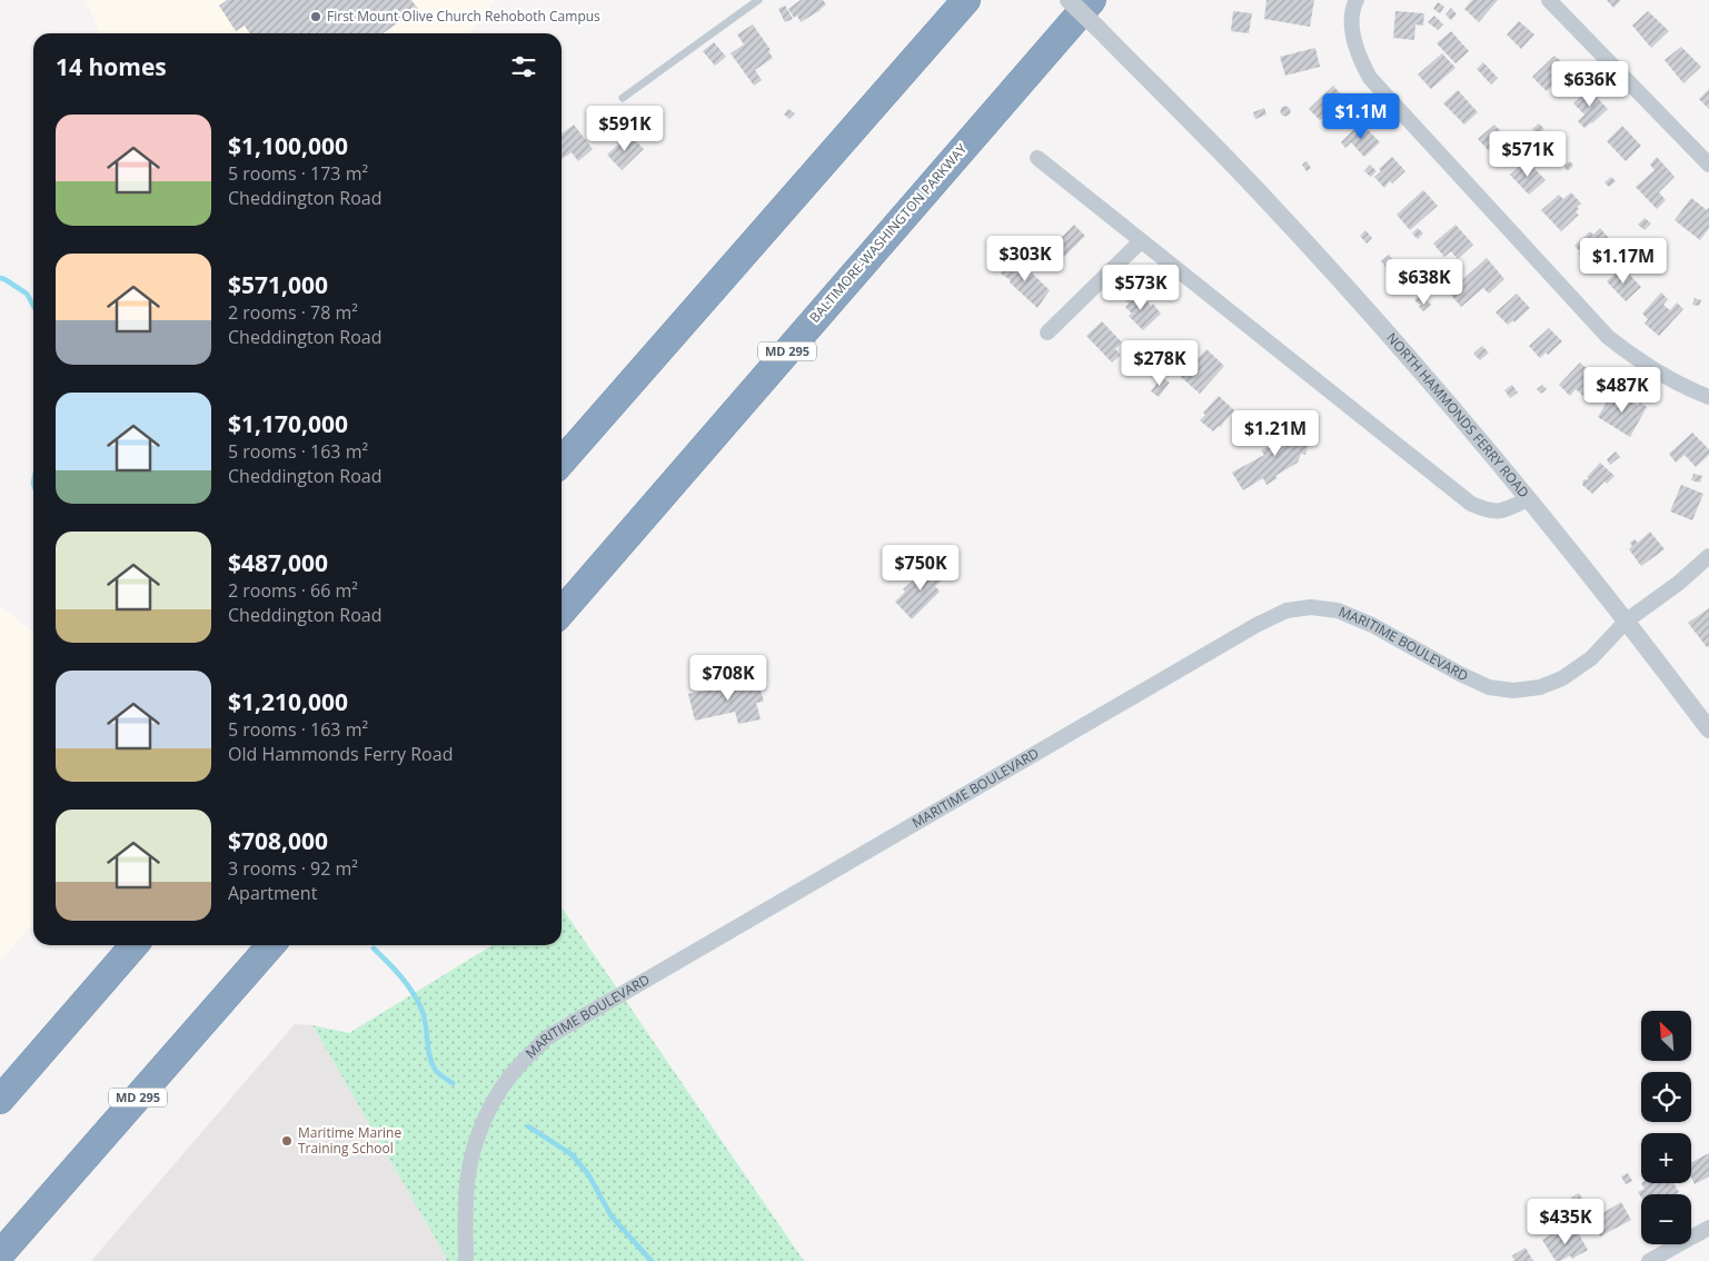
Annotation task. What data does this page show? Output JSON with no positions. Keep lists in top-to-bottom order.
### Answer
{
  "streets": {
    "highway": ["BALTIMORE-WASHINGTON PARKWAY", "MD 295"],
    "street": ["NORTH HAMMONDS FERRY ROAD", "MARITIME BOULEVARD"]
  },
  "crossings": [
    ["NORTH HAMMONDS FERRY ROAD", "MARITIME BOULEVARD"]
  ],
  "places": ["First Mount Olive Church Rehoboth Campus", "Maritime Marine Training School"],
  "north": "top left",
  "page": {
    "heading": "14 homes",
    "price": [
      "$636K",
      "$1.1M",
      "$591K",
      "$571K",
      "$303K",
      "$1.17M",
      "$638K",
      "$573K",
      "$278K",
      "$487K",
      "$1.21M",
      "$750K",
      "$708K",
      "$435K"
    ],
    "list": [
      {
        "name": "$1,100,000",
        "note": "5 rooms · 173 m² · Cheddington Road"
      },
      {
        "name": "$571,000",
        "note": "2 rooms · 78 m² · Cheddington Road"
      },
      {
        "name": "$1,170,000",
        "note": "5 rooms · 163 m² · Cheddington Road"
      },
      {
        "name": "$487,000",
        "note": "2 rooms · 66 m² · Cheddington Road"
      },
      {
        "name": "$1,210,000",
        "note": "5 rooms · 163 m² · Old Hammonds Ferry Road"
      },
      {
        "name": "$708,000",
        "note": "3 rooms · 92 m² · Apartment"
      }
    ],
    "map_buttons": ["+", "−"]
  }
}
